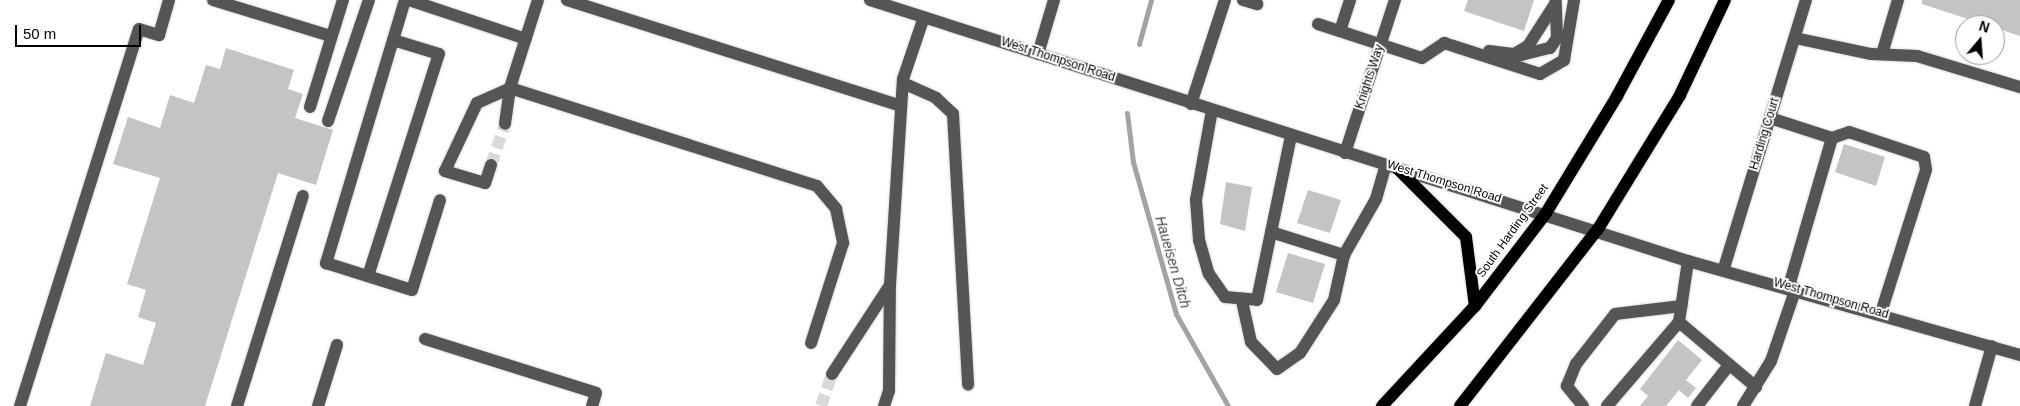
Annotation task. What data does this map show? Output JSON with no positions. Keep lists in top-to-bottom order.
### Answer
{
  "streets": {
    "main road": ["South Harding Street"],
    "street": ["West Thompson Road", "Knights Way", "Harding Court"]
  },
  "crossings": [
    ["West Thompson Road", "Knights Way"],
    ["West Thompson Road", "Harding Court"],
    ["West Thompson Road", "South Harding Street"]
  ],
  "water": ["Haueisen Ditch"],
  "scale_bar": "50 m",
  "north": "top"
}
